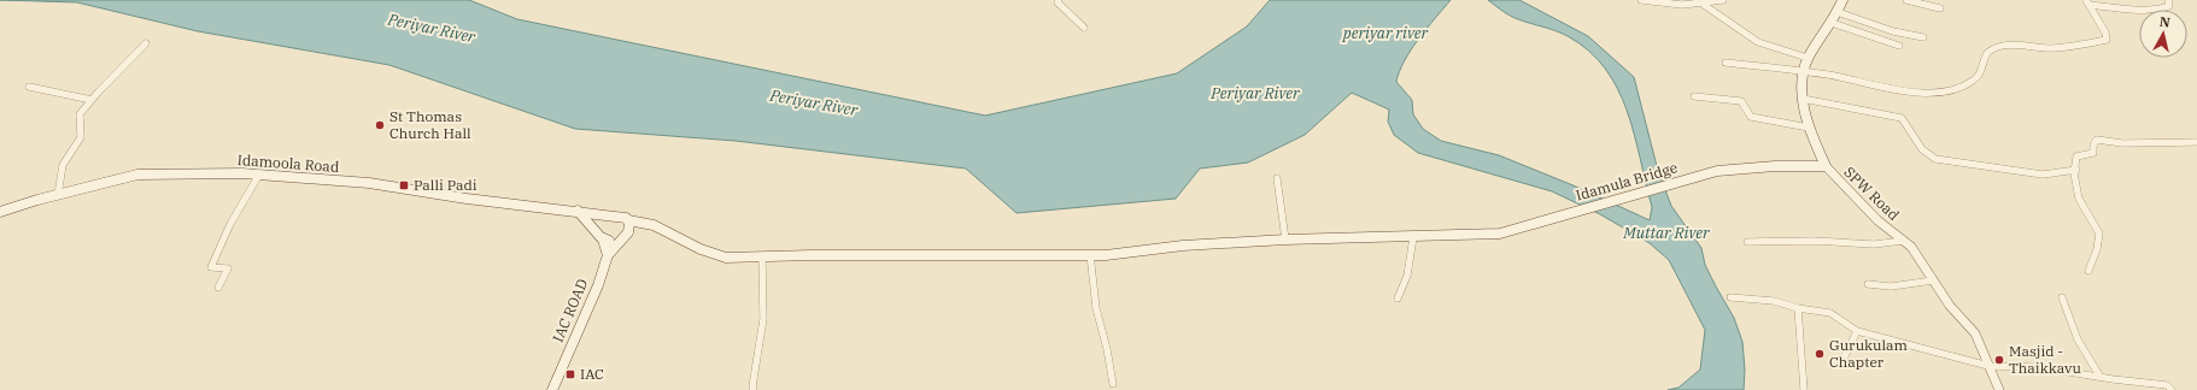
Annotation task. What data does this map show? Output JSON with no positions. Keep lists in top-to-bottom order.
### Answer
{
  "streets": {
    "main road": [
      "Idamoola Road",
      "Idamula Bridge",
      "SPW Road",
      "IAC ROAD"
    ]
  },
  "crossings": [
    ["Idamoola Road", "Idamula Bridge"],
    ["Idamoola Road", "IAC ROAD"],
    ["Idamula Bridge", "SPW Road"],
    ["Idamula Bridge", "IAC ROAD"]
  ],
  "water": ["Periyar River", "periyar river", "Muttar River"],
  "places": {
    "other": ["St Thomas Church Hall", "Gurukulam Chapter", "Masjid - Thaikkavu"],
    "transit": ["Palli Padi", "IAC"]
  },
  "north": "top"
}
